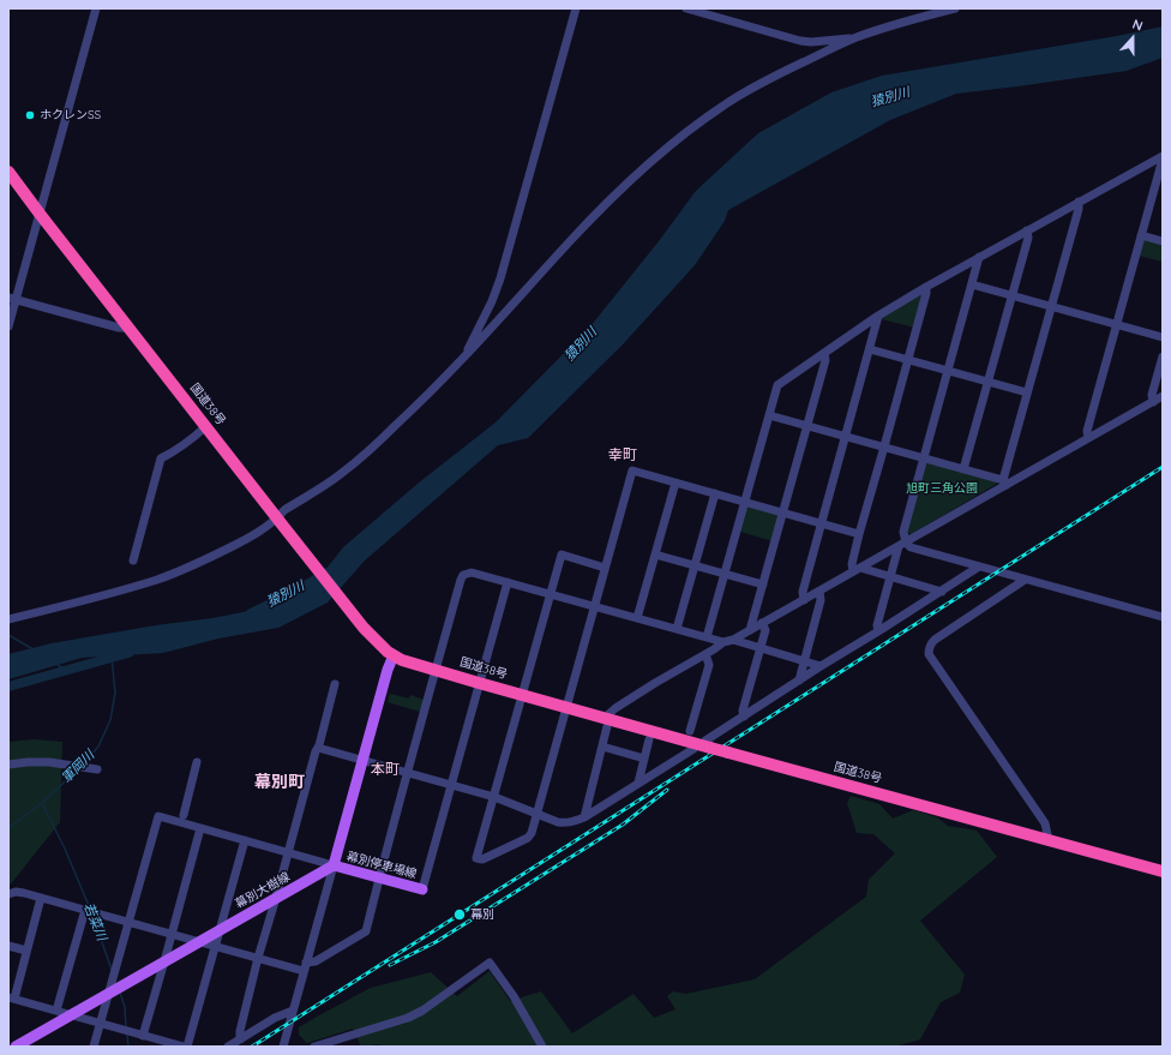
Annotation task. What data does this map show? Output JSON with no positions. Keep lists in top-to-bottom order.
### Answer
{
  "streets": {
    "highway": ["国道38号"],
    "main road": ["幕別停車場線", "幕別大樹線"]
  },
  "crossings": [
    ["幕別停車場線", "幕別大樹線"]
  ],
  "districts": ["幸町", "本町", "幕別町"],
  "water": ["猿別川", "軍岡川", "若菜川"],
  "parks": ["旭町三角公園"],
  "places": ["ホクレンSS", "幕別"],
  "north": "top"
}
